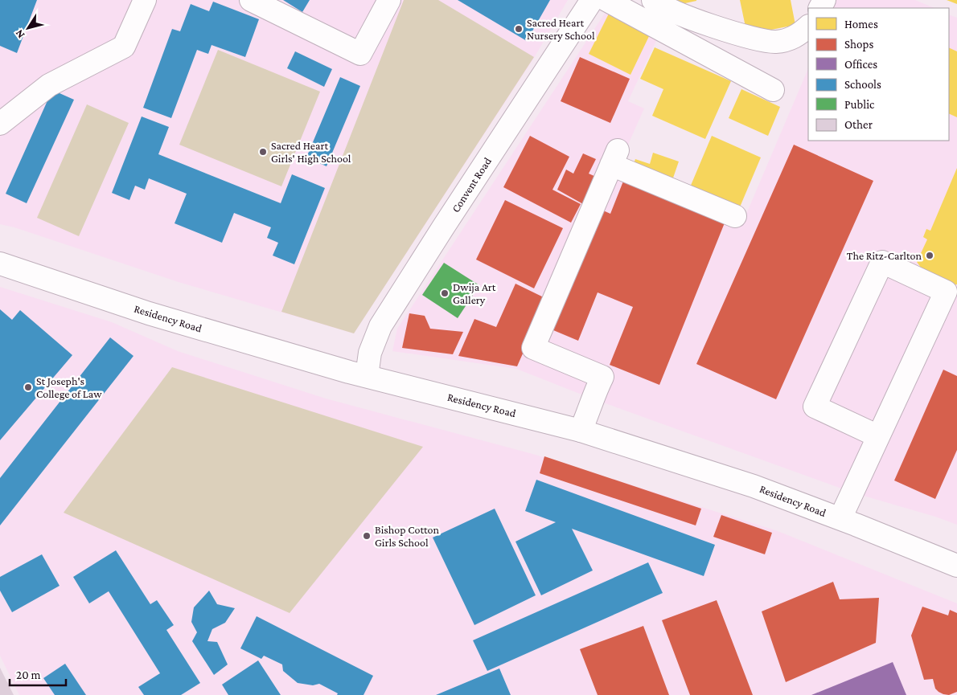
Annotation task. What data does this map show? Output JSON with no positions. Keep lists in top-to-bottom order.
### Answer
{
  "streets": {
    "main road": ["Convent Road", "Residency Road"]
  },
  "crossings": [
    ["Convent Road", "Residency Road"]
  ],
  "places": [
    "Sacred Heart Nursery School",
    "Sacred Heart Girls' High School",
    "The Ritz-Carlton",
    "Dwija Art Gallery",
    "St Joseph's College of Law",
    "Bishop Cotton Girls School"
  ],
  "legend": [
    "Homes",
    "Shops",
    "Offices",
    "Schools",
    "Public",
    "Other"
  ],
  "scale_bar": "20 m",
  "north": "bottom left"
}
